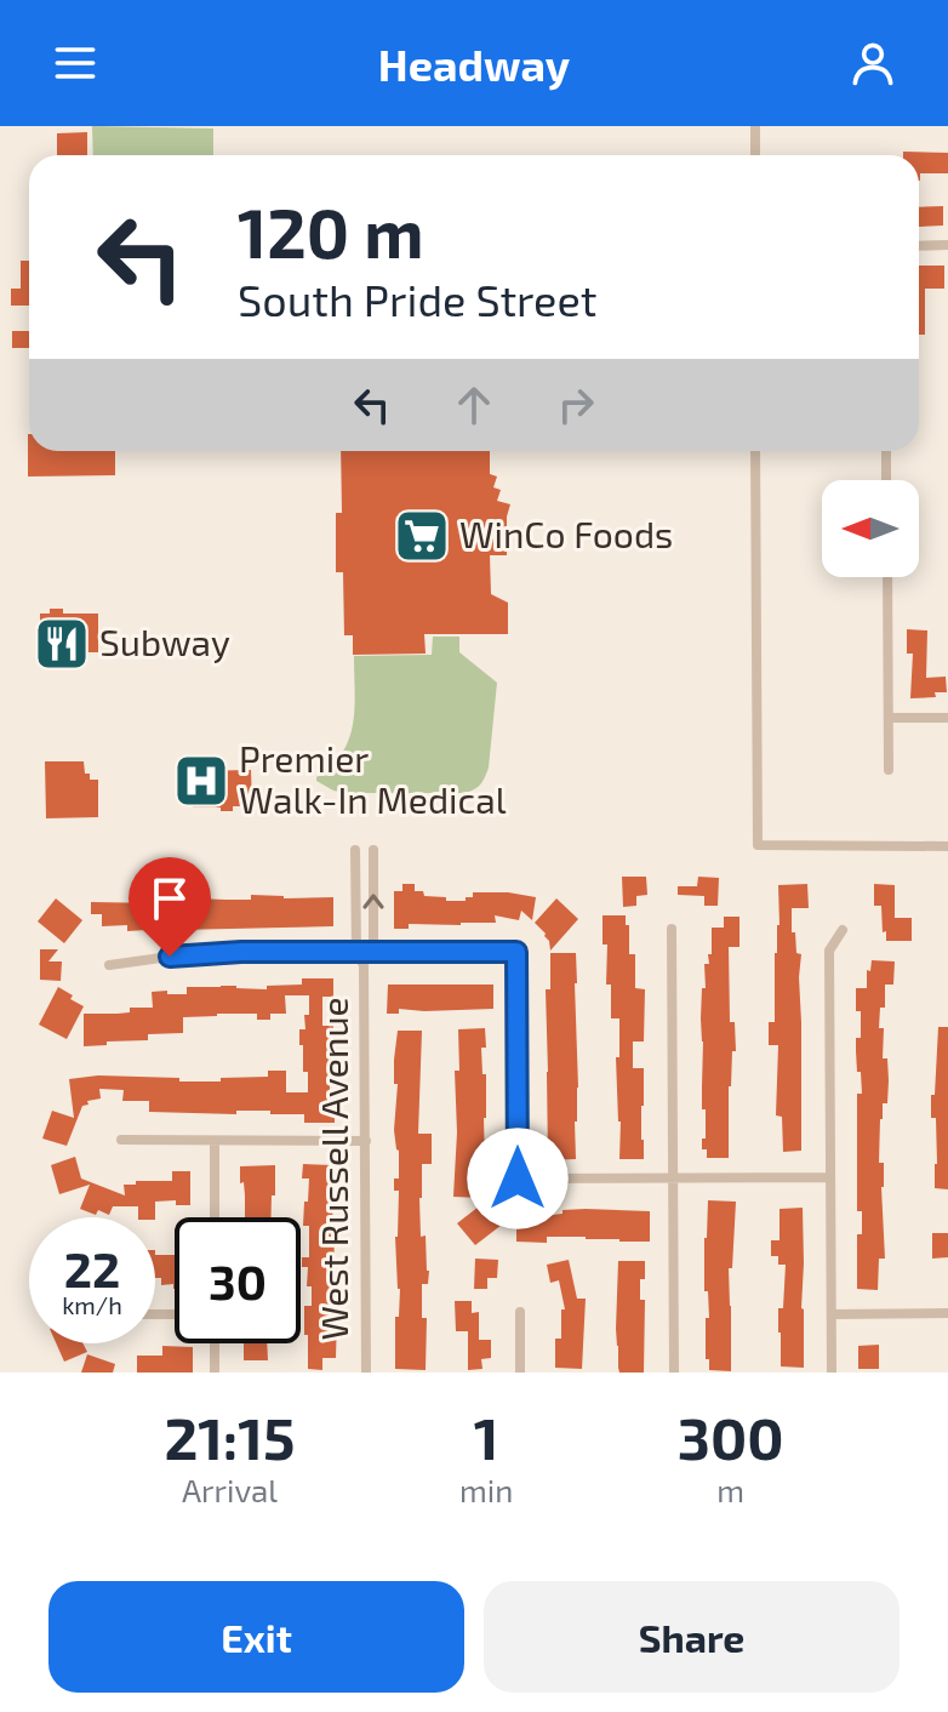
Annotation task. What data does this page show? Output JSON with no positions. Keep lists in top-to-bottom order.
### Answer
{
  "streets": {
    "street": ["West Russell Avenue"]
  },
  "places": {
    "supermarket": ["WinCo Foods"],
    "restaurant": ["Subway"],
    "hospital": ["Premier Walk-In Medical"]
  },
  "north": "left",
  "page": {
    "header": "Headway",
    "turn": ["120 m", "South Pride Street"],
    "speed": "22 km/h",
    "limit": "30",
    "eta": [
      "21:15",
      "Arrival",
      "1",
      "min",
      "300",
      "m"
    ],
    "buttons": ["Exit", "Share"]
  }
}
